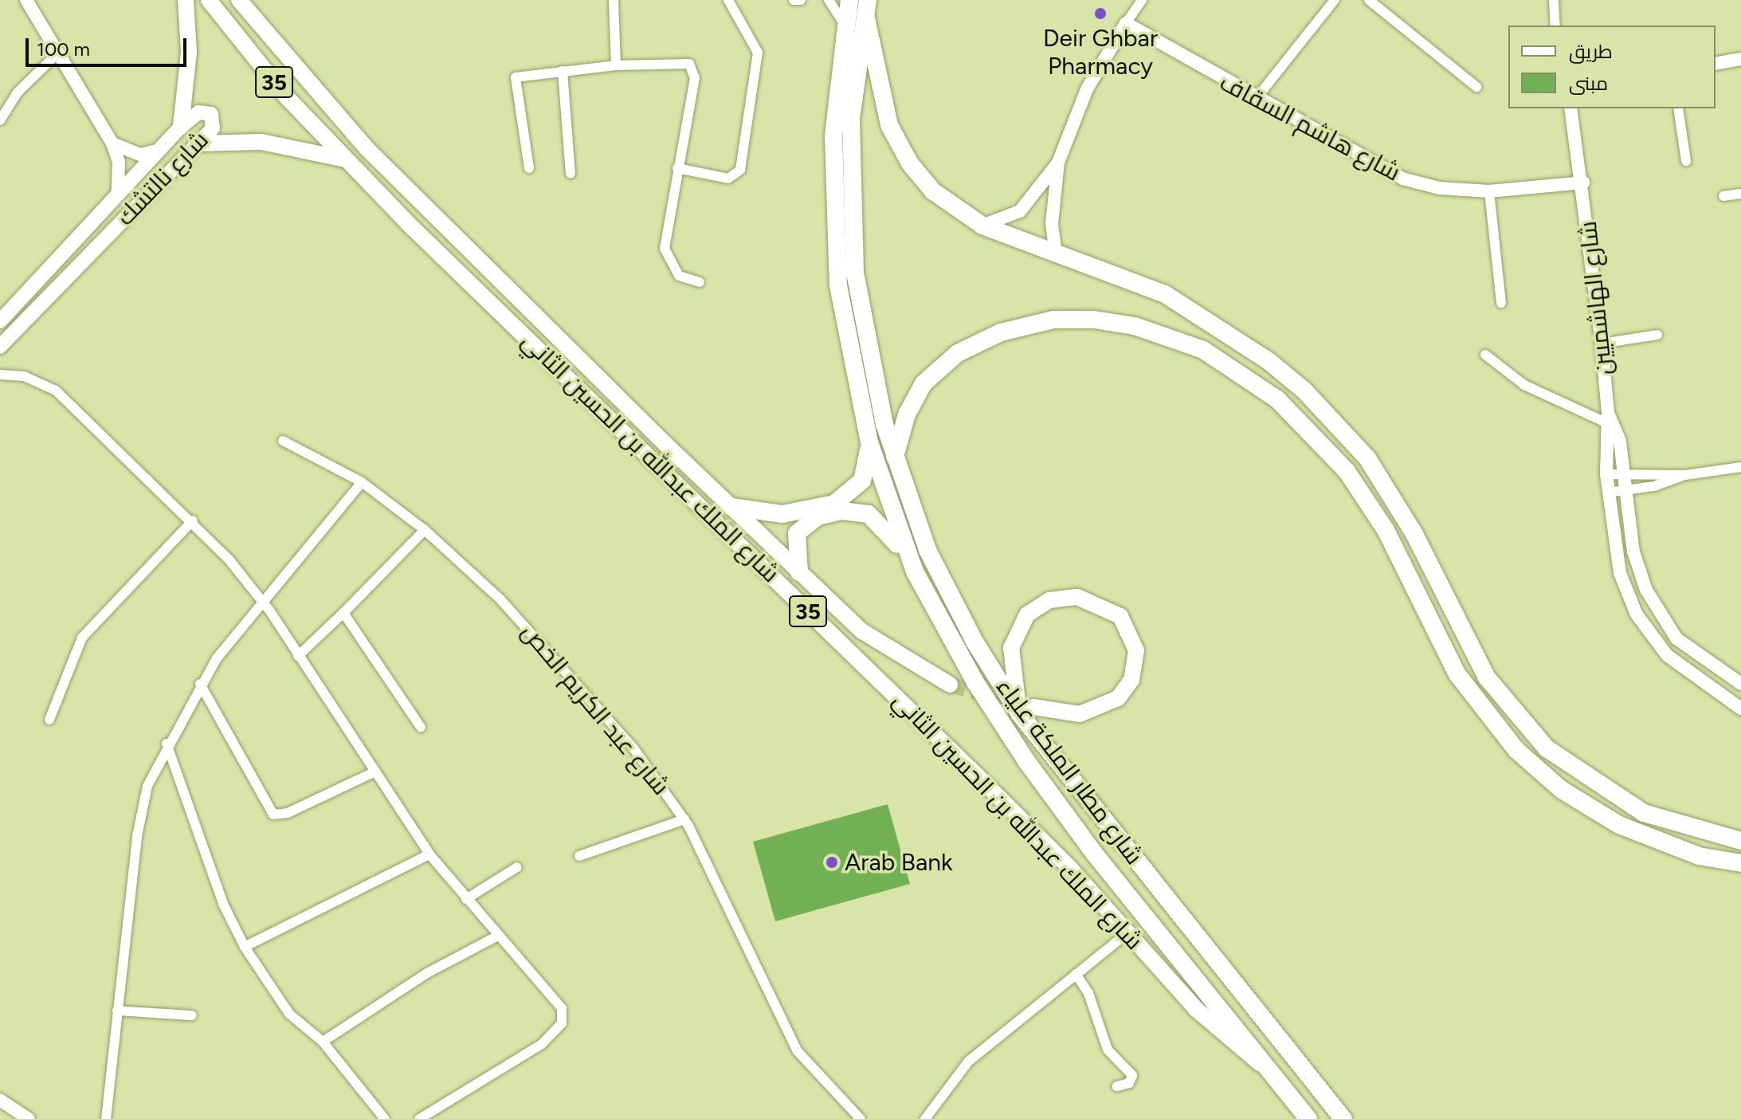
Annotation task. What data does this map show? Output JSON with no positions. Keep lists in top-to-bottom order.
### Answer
{
  "streets": {
    "highway": ["35", "شارع الملك عبدالله بن الحسين الثاني", "شارع مطار الملكة علياء"],
    "main road": ["شارع نالتشك"],
    "street": ["شارع هاشم السقاف", "شارع الهاشميين", "شارع عبد الكريم الخص"]
  },
  "crossings": [
    ["شارع هاشم السقاف", "شارع الهاشميين"],
    ["شارع الملك عبدالله بن الحسين الثاني", "شارع مطار الملكة علياء"]
  ],
  "places": ["Deir Ghbar Pharmacy", "Arab Bank"],
  "legend": ["طريق", "مبنى"],
  "scale_bar": "100 m"
}
